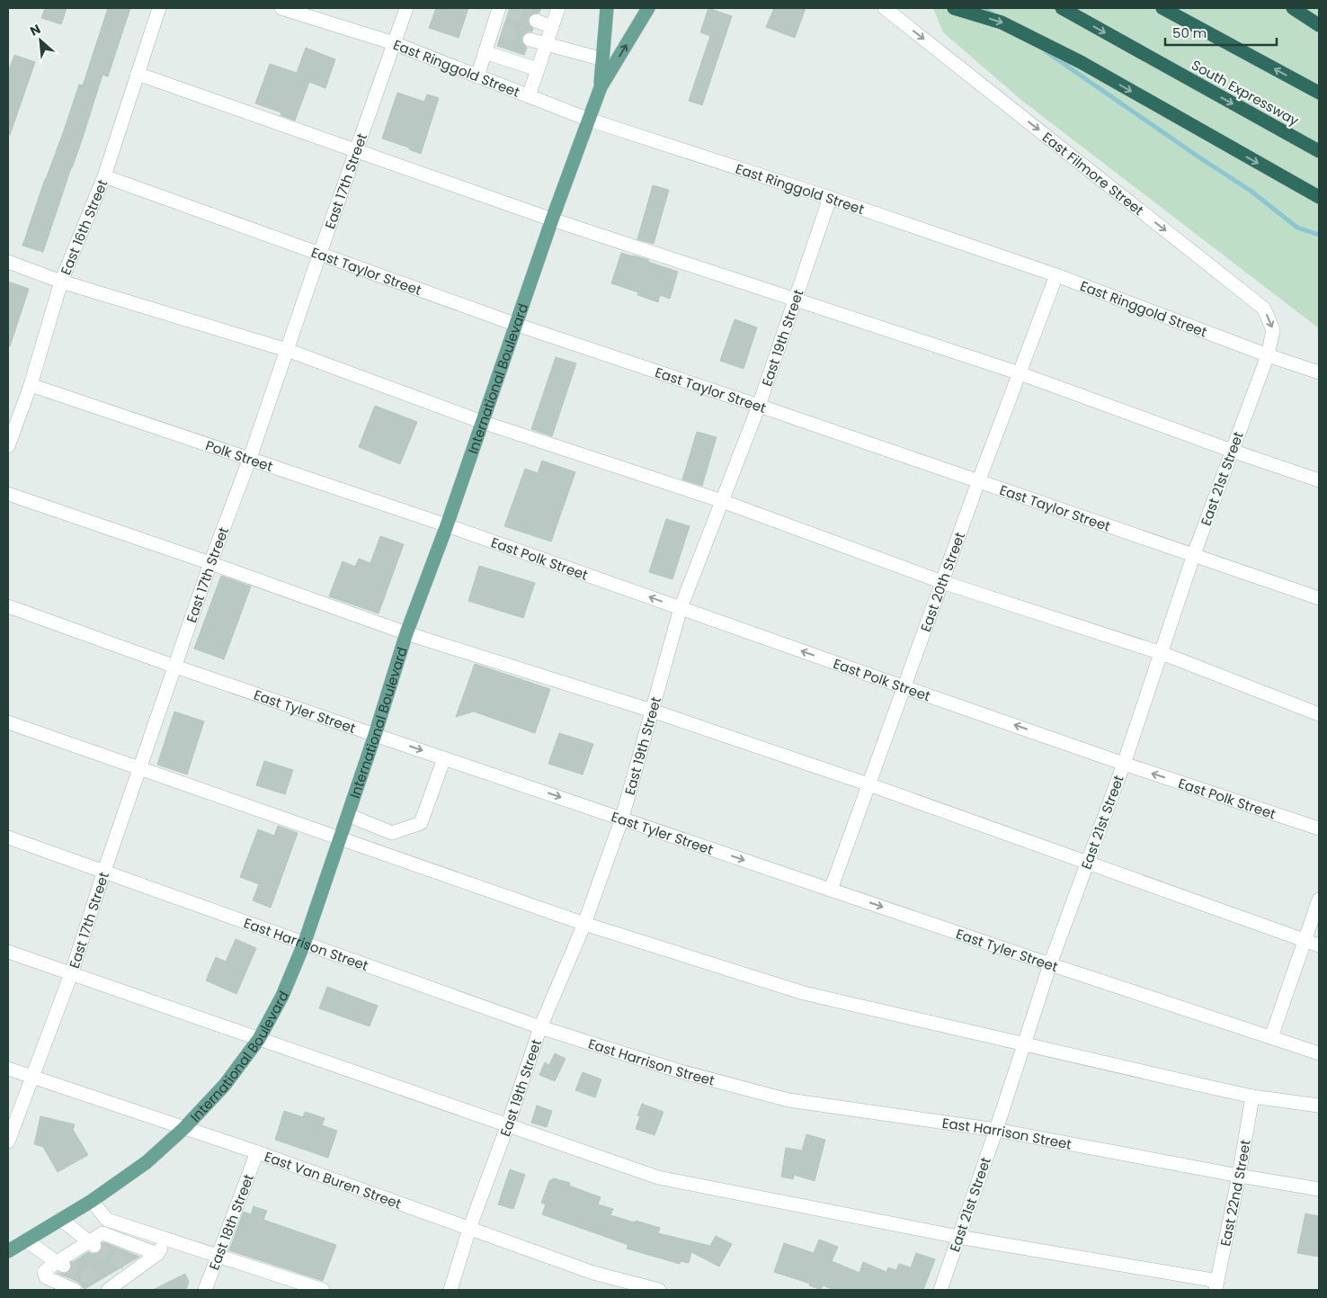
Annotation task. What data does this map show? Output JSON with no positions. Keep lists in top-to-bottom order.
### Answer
{
  "streets": {
    "highway": ["South Expressway"],
    "main road": ["International Boulevard"],
    "street": [
      "East Ringgold Street",
      "East Filmore Street",
      "East 17th Street",
      "East 16th Street",
      "East Taylor Street",
      "East 19th Street",
      "Polk Street",
      "East 21st Street",
      "East Polk Street",
      "East 20th Street",
      "East Tyler Street",
      "East Harrison Street",
      "East Van Buren Street",
      "East 22nd Street",
      "East 18th Street"
    ]
  },
  "crossings": [
    ["East Ringgold Street", "East Filmore Street"],
    ["East Ringgold Street", "East 17th Street"],
    ["East Ringgold Street", "East 19th Street"],
    ["East Ringgold Street", "International Boulevard"],
    ["East Ringgold Street", "East 21st Street"],
    ["East Ringgold Street", "East 20th Street"],
    ["East Filmore Street", "East 21st Street"],
    ["East 17th Street", "East Taylor Street"],
    ["East 17th Street", "Polk Street"],
    ["East 17th Street", "East Tyler Street"],
    ["East 17th Street", "East Harrison Street"],
    ["East 17th Street", "East Van Buren Street"],
    ["East 16th Street", "East Taylor Street"],
    ["East 16th Street", "Polk Street"],
    ["East Taylor Street", "East 19th Street"],
    ["East Taylor Street", "International Boulevard"],
    ["East Taylor Street", "East 21st Street"],
    ["East Taylor Street", "East 20th Street"],
    ["East 19th Street", "East Polk Street"],
    ["East 19th Street", "East Tyler Street"],
    ["East 19th Street", "East Harrison Street"],
    ["East 19th Street", "East Van Buren Street"],
    ["International Boulevard", "Polk Street"],
    ["International Boulevard", "East Polk Street"],
    ["International Boulevard", "East Tyler Street"],
    ["International Boulevard", "East Harrison Street"],
    ["International Boulevard", "East Van Buren Street"],
    ["Polk Street", "East Polk Street"],
    ["East 21st Street", "East Polk Street"],
    ["East 21st Street", "East Tyler Street"],
    ["East 21st Street", "East Harrison Street"],
    ["East Polk Street", "East 20th Street"],
    ["East 20th Street", "East Tyler Street"],
    ["East Harrison Street", "East 22nd Street"],
    ["East Van Buren Street", "East 18th Street"]
  ],
  "one_way": ["East Filmore Street"],
  "scale_bar": "50 m",
  "north": "top left"
}
